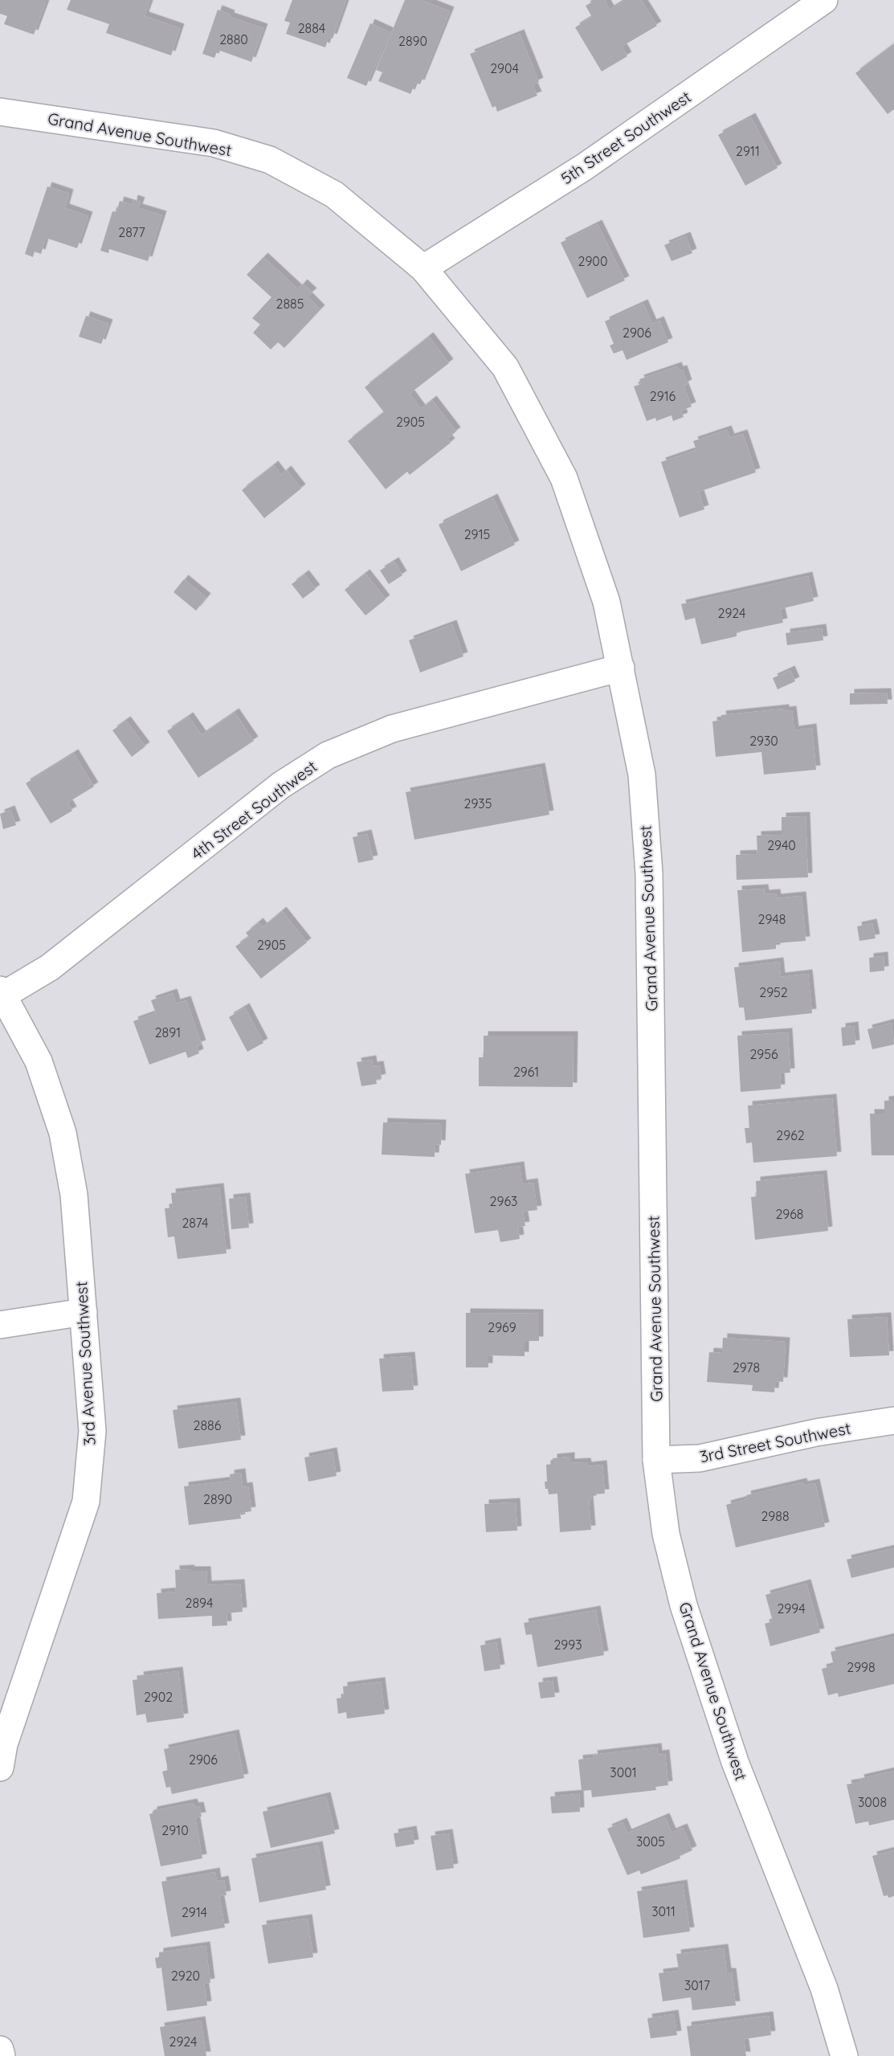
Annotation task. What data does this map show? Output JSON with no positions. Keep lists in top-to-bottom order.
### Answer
{
  "streets": {
    "street": [
      "Grand Avenue Southwest",
      "5th Street Southwest",
      "4th Street Southwest",
      "3rd Avenue Southwest",
      "3rd Street Southwest"
    ]
  },
  "crossings": [
    ["Grand Avenue Southwest", "5th Street Southwest"],
    ["Grand Avenue Southwest", "4th Street Southwest"],
    ["Grand Avenue Southwest", "3rd Street Southwest"],
    ["4th Street Southwest", "3rd Avenue Southwest"]
  ],
  "house_numbers": [
    "2884",
    "2880",
    "2890",
    "2904",
    "2911",
    "2877",
    "2900",
    "2885",
    "2906",
    "2916",
    "2905",
    "2915",
    "2924",
    "2930",
    "2935",
    "2940",
    "2948",
    "2905",
    "2952",
    "2891",
    "2956",
    "2961",
    "2962",
    "2963",
    "2968",
    "2874",
    "2969",
    "2978",
    "2886",
    "2890",
    "2988",
    "2894",
    "2994",
    "2993",
    "2998",
    "2902",
    "2906",
    "3001",
    "3008",
    "2910",
    "3005",
    "3011",
    "2914",
    "2920",
    "3017",
    "2924"
  ]
}
